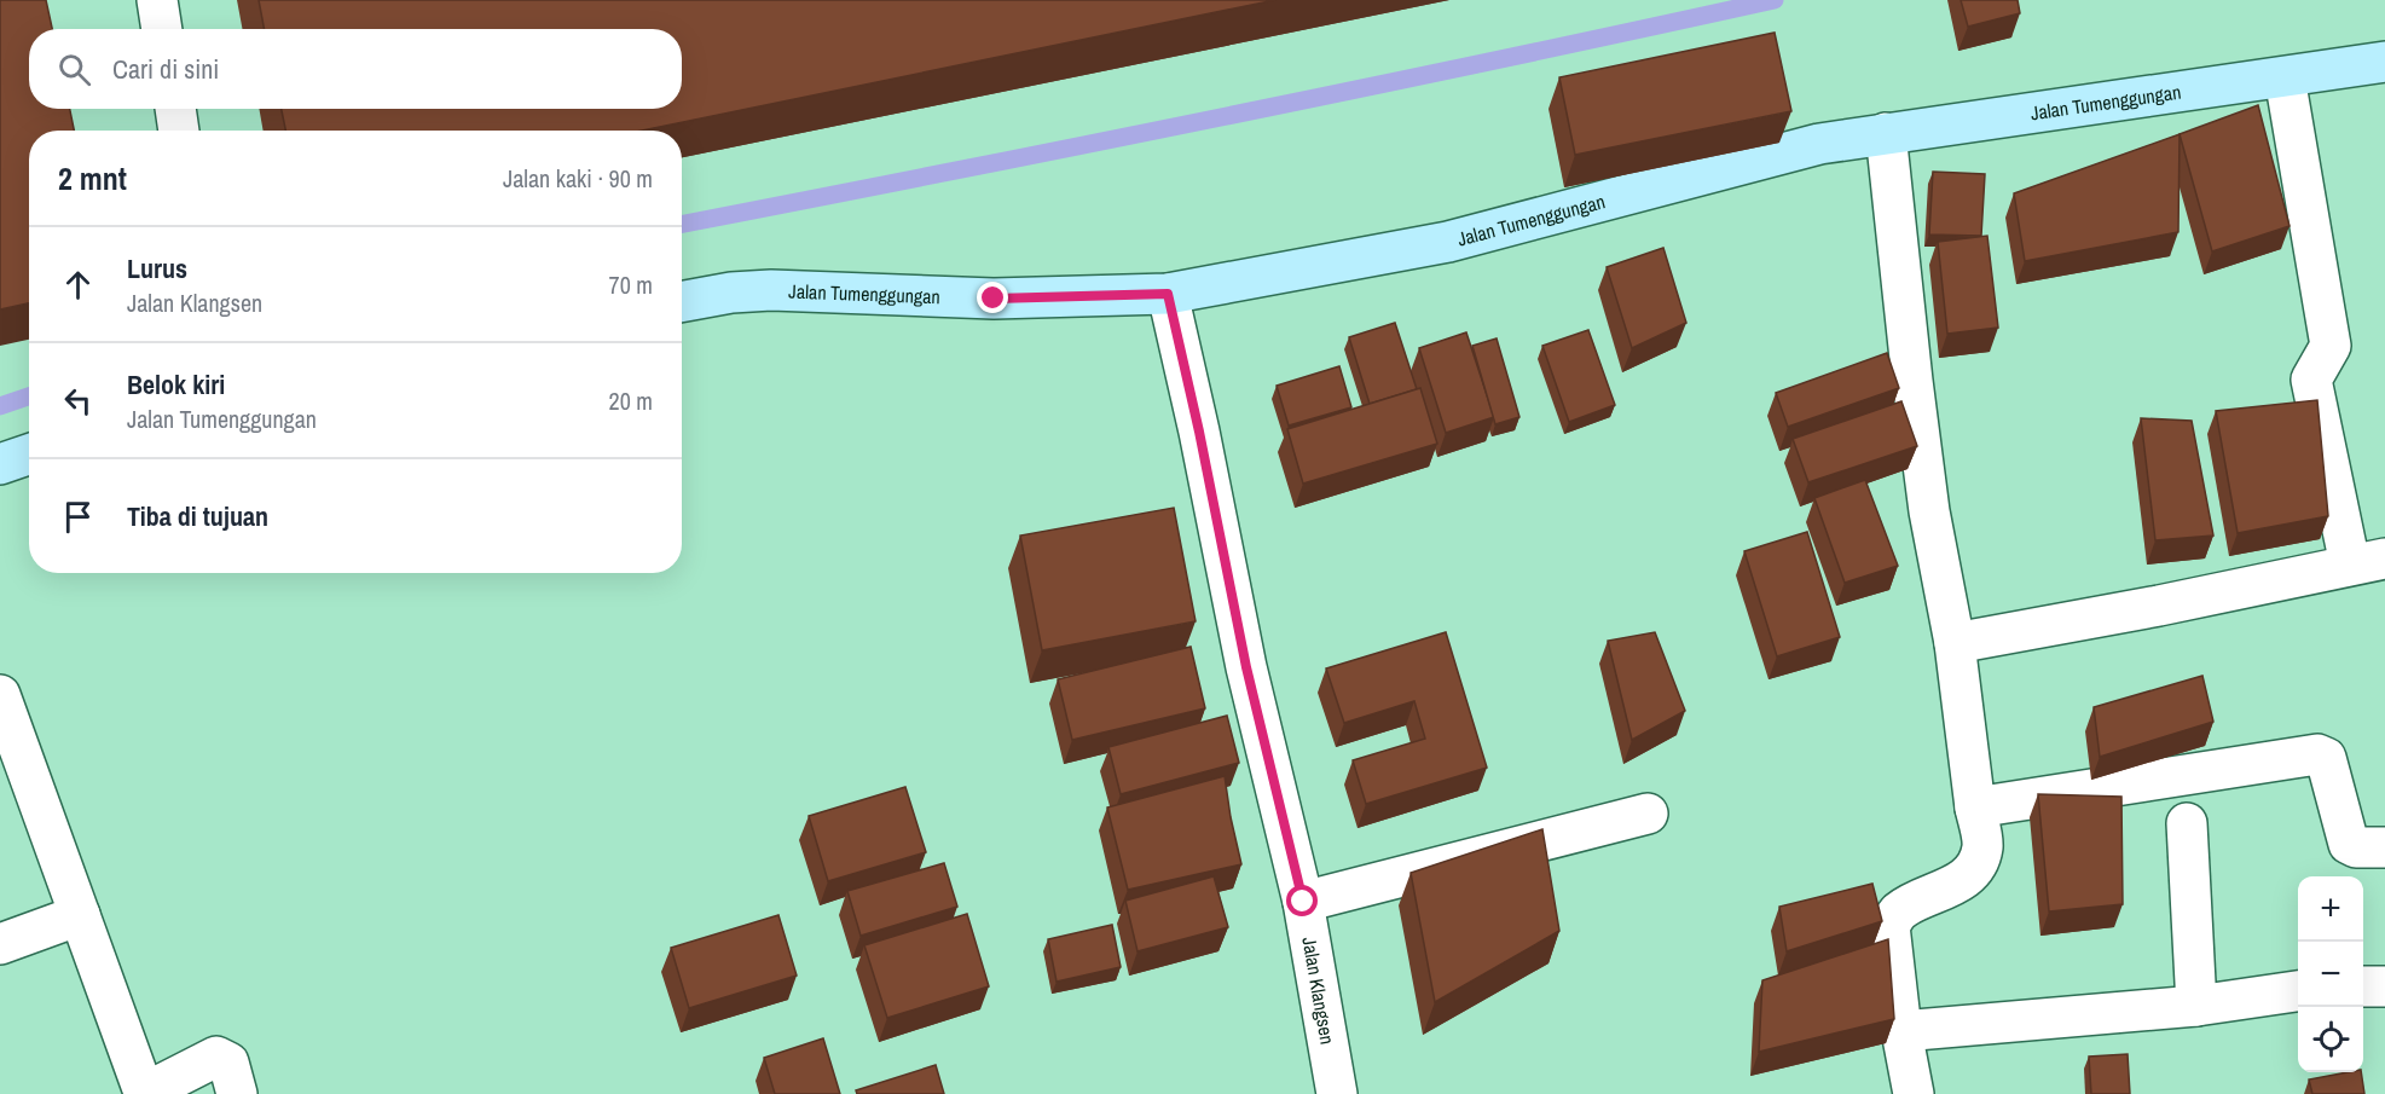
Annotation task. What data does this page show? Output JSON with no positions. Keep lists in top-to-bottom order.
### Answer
{
  "streets": {
    "street": ["Jalan Tumenggungan", "Jalan Klangsen"]
  },
  "crossings": [
    ["Jalan Tumenggungan", "Jalan Klangsen"]
  ],
  "page": {
    "search": "Cari di sini",
    "heading": ["2 mnt", "Jalan kaki · 90 m"],
    "list": [
      ["Lurus", "Jalan Klangsen", "70 m"],
      ["Belok kiri", "Jalan Tumenggungan", "20 m"],
      "Tiba di tujuan"
    ],
    "map_buttons": ["+", "−"]
  }
}
